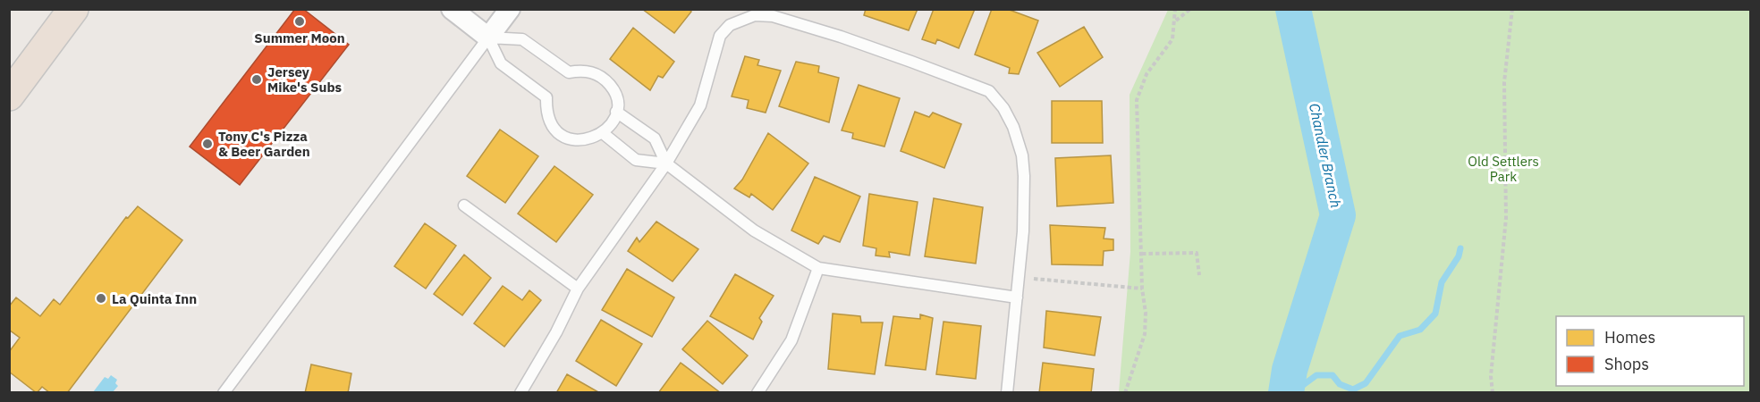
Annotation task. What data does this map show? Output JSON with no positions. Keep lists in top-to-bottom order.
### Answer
{
  "water": ["Chandler Branch"],
  "parks": ["Old Settlers Park"],
  "places": [
    "Summer Moon",
    "Jersey Mike's Subs",
    "Tony C's Pizza & Beer Garden",
    "La Quinta Inn"
  ],
  "legend": ["Homes", "Shops"]
}
